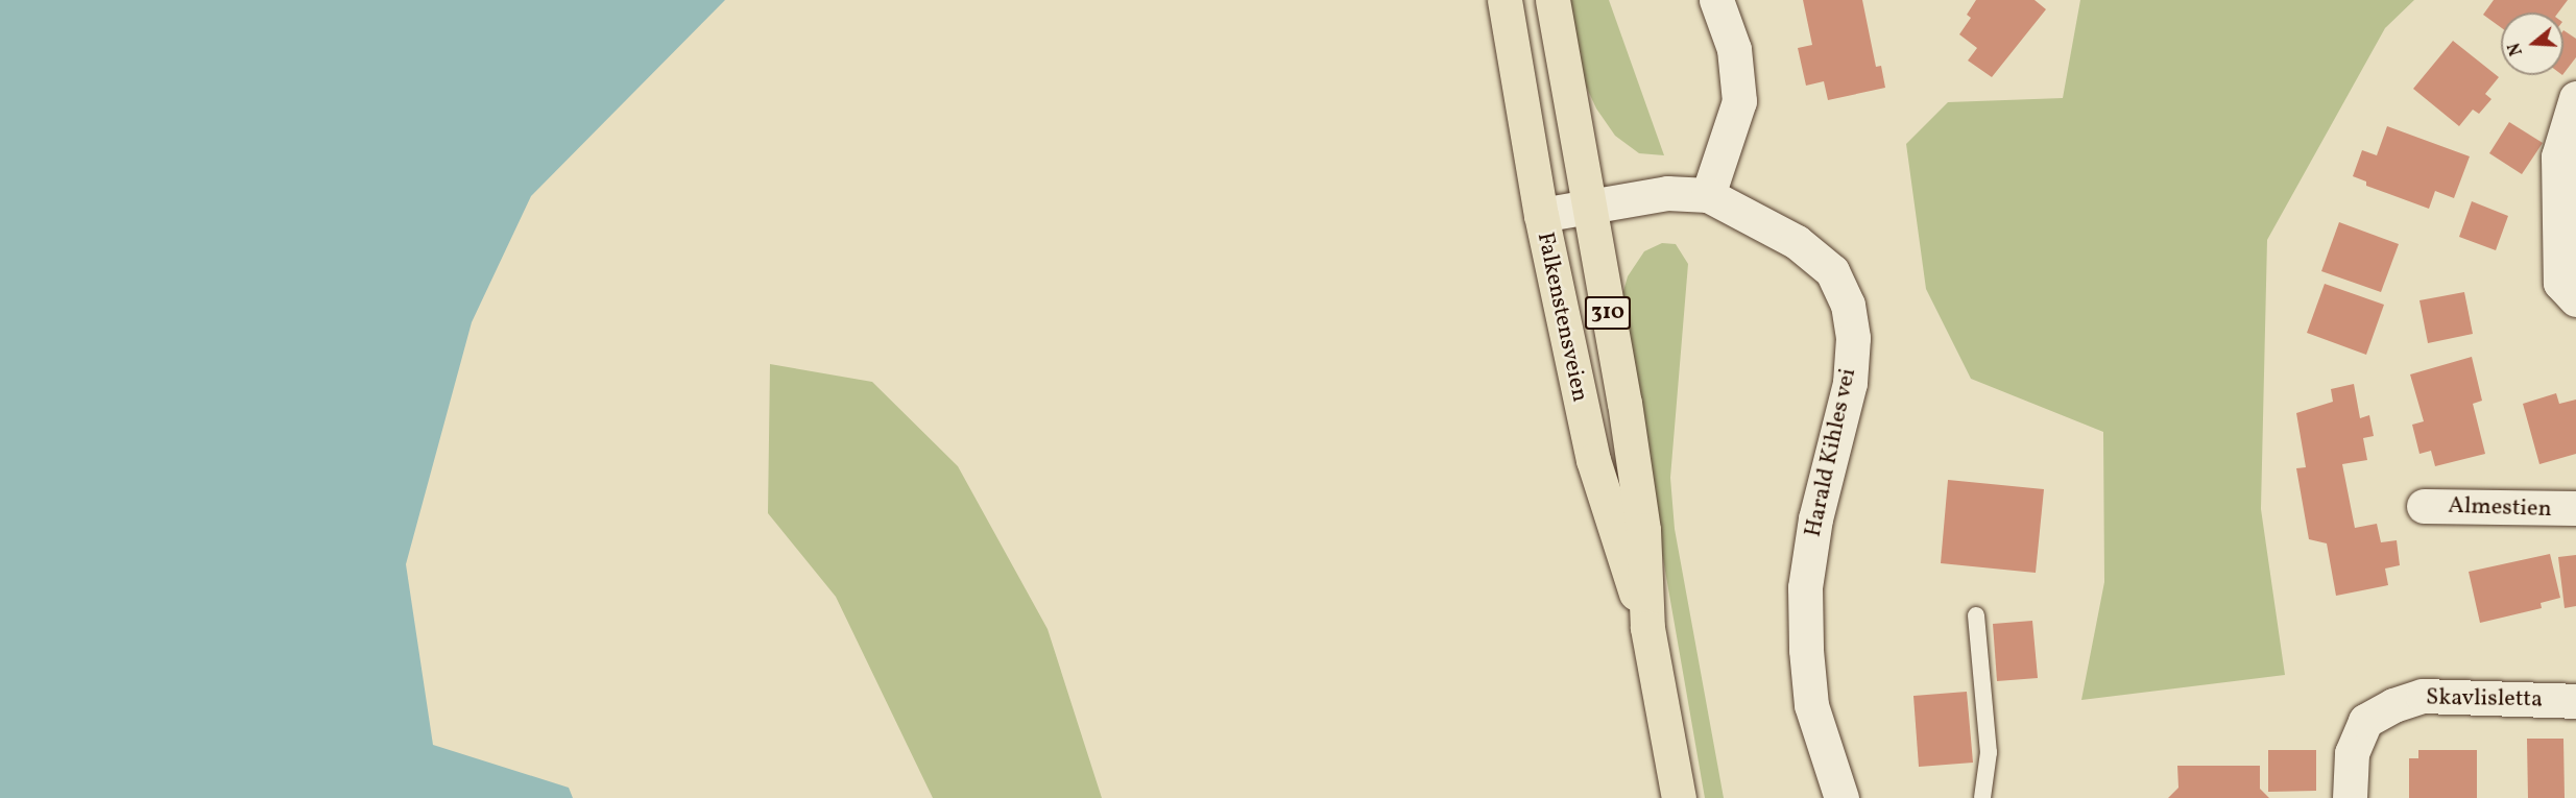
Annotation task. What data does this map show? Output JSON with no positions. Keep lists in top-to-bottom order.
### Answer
{
  "streets": {
    "main road": ["310", "Falkenstensveien"],
    "street": ["Harald Kihles vei", "Almestien", "Skavlisletta"]
  },
  "crossings": [
    ["Falkenstensveien", "Harald Kihles vei"]
  ],
  "north": "left"
}
